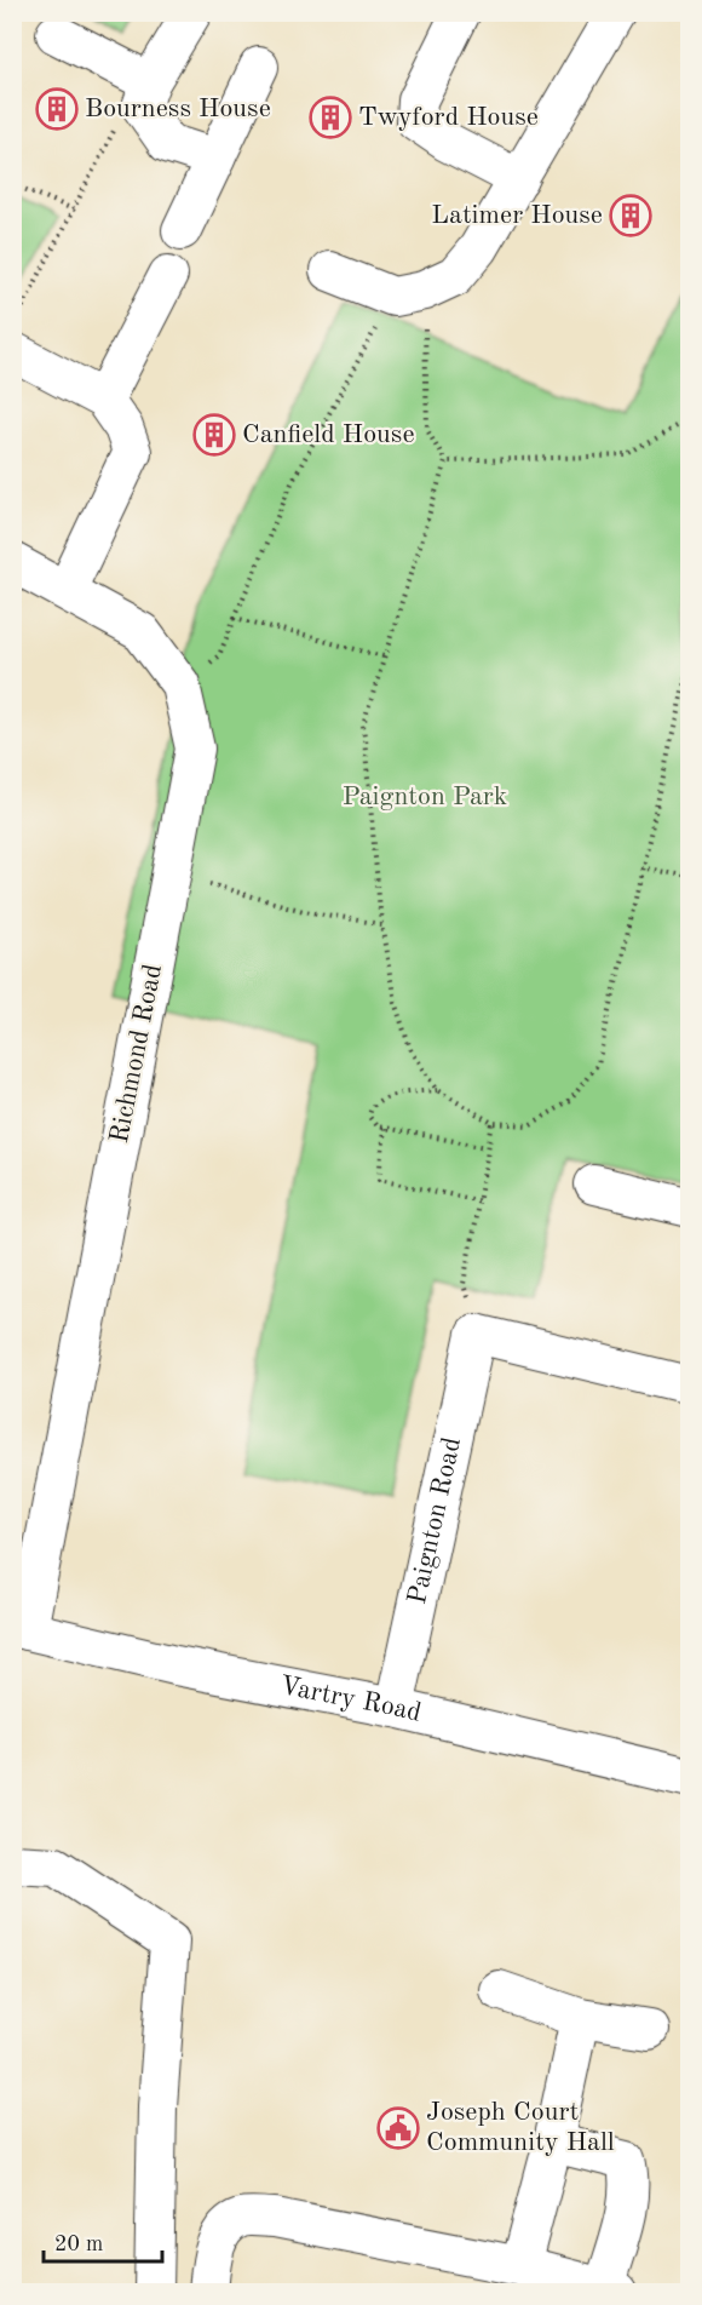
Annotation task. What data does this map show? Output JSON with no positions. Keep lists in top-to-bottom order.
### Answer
{
  "streets": {
    "street": ["Richmond Road", "Paignton Road", "Vartry Road"]
  },
  "crossings": [
    ["Richmond Road", "Vartry Road"],
    ["Paignton Road", "Vartry Road"]
  ],
  "parks": ["Paignton Park"],
  "places": {
    "building": [
      "Bourness House",
      "Twyford House",
      "Latimer House",
      "Canfield House"
    ],
    "public building": ["Joseph Court Community Hall"]
  },
  "scale_bar": "20 m"
}
